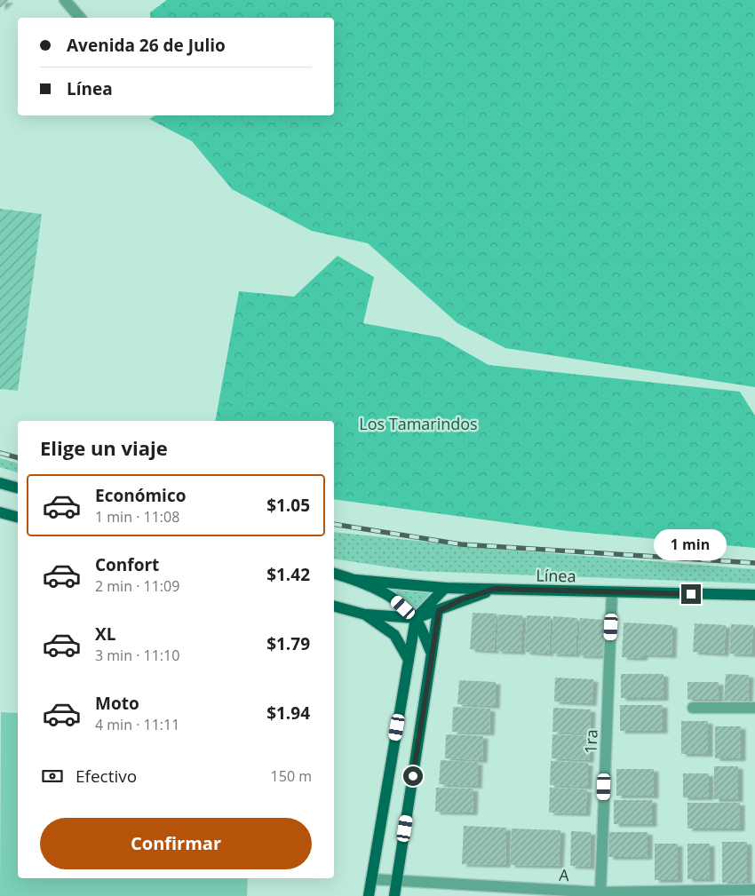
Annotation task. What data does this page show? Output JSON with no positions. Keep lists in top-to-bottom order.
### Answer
{
  "streets": {
    "main road": ["Línea"],
    "street": ["1ra", "A"]
  },
  "crossings": [
    ["Línea", "1ra"],
    ["1ra", "A"]
  ],
  "parks": ["Los Tamarindos"],
  "page": {
    "banner": ["Avenida 26 de Julio", "Línea"],
    "heading": "Elige un viaje",
    "list": [
      {
        "name": "Económico",
        "note": "1 min · 11:08",
        "value": "$1.05"
      },
      {
        "name": "Confort",
        "note": "2 min · 11:09",
        "value": "$1.42"
      },
      {
        "name": "XL",
        "note": "3 min · 11:10",
        "value": "$1.79"
      },
      {
        "name": "Moto",
        "note": "4 min · 11:11",
        "value": "$1.94"
      }
    ],
    "bubble": "1 min",
    "pay": ["Efectivo", "150 m"],
    "buttons": "Confirmar"
  }
}
